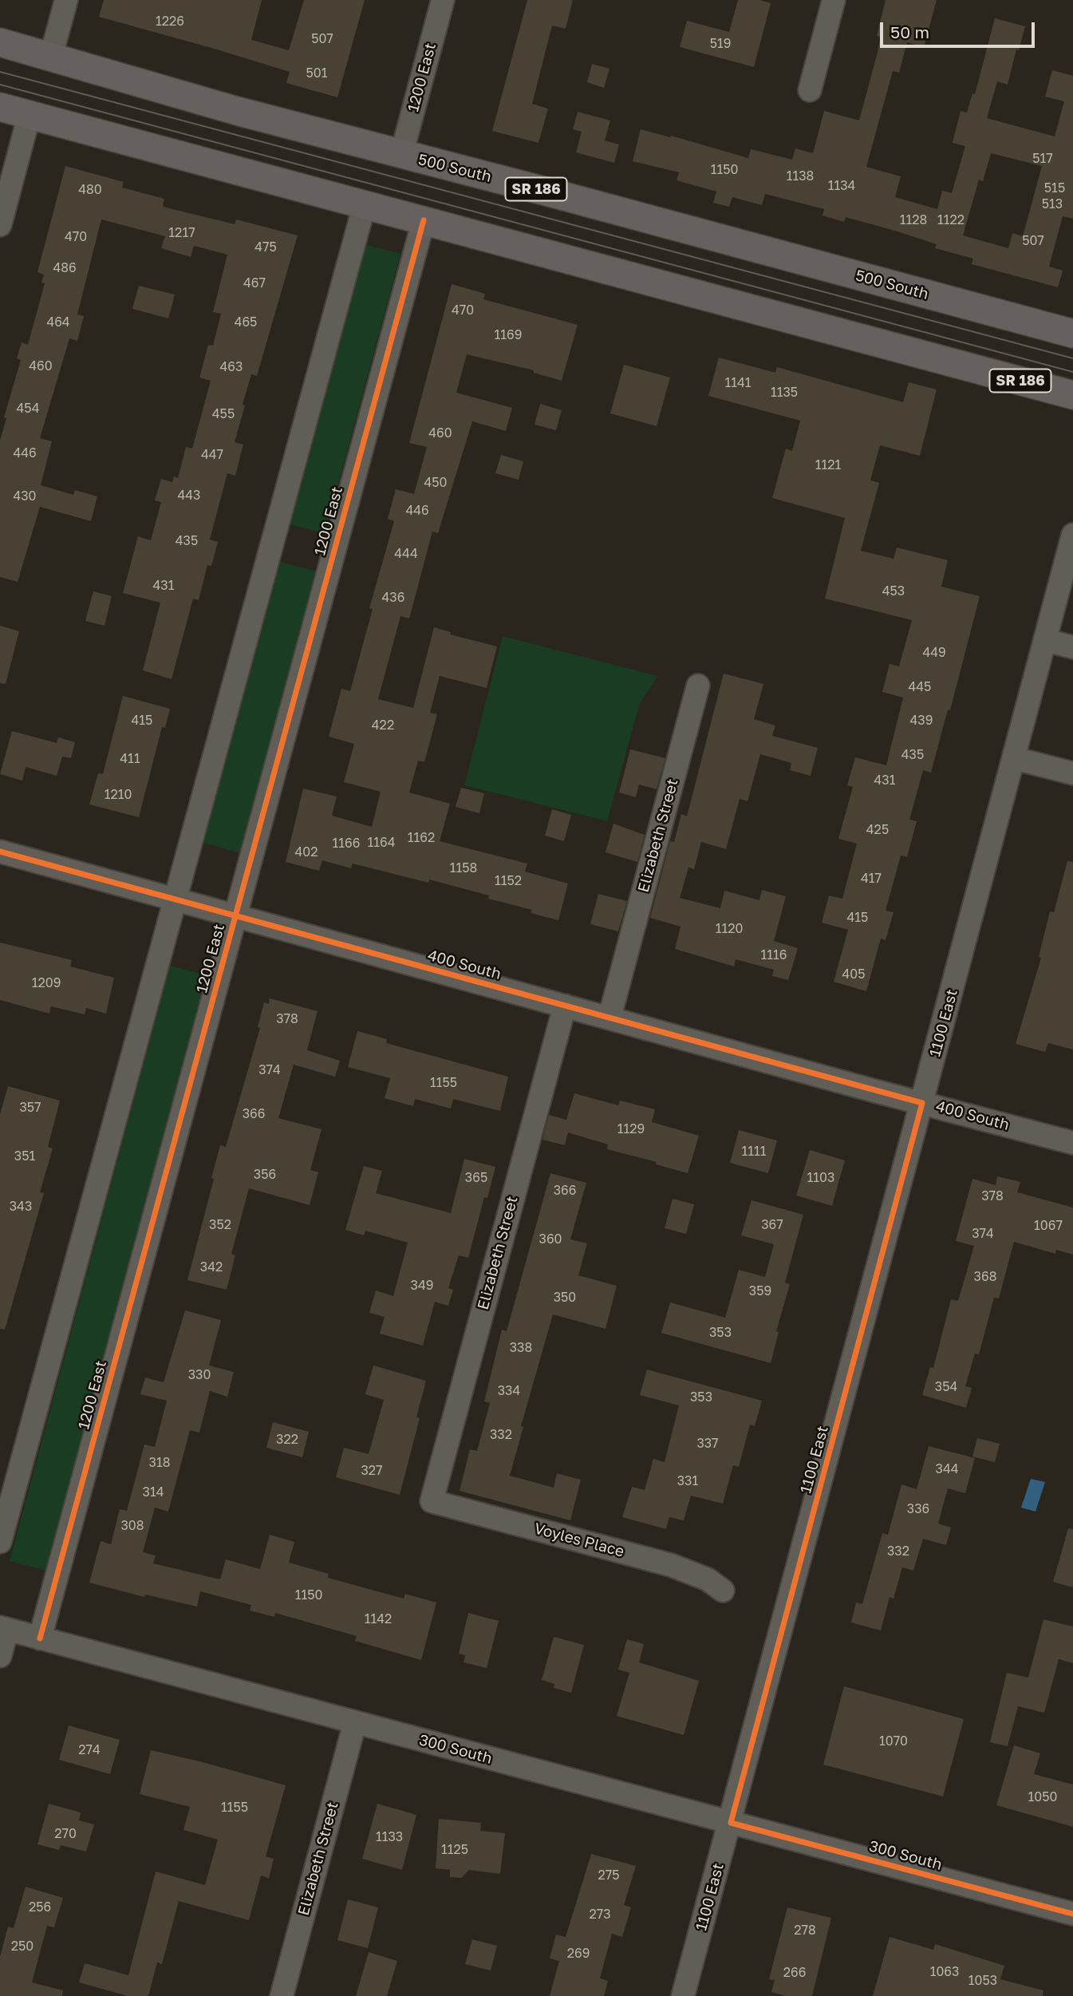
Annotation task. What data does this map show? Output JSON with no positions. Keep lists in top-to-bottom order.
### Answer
{
  "streets": {
    "main road": ["500 South", "SR 186"],
    "street": [
      "1200 East",
      "Elizabeth Street",
      "400 South",
      "1100 East",
      "Voyles Place",
      "300 South"
    ]
  },
  "crossings": [
    ["1200 East", "500 South"],
    ["1200 East", "SR 186"],
    ["1200 East", "400 South"],
    ["1200 East", "300 South"],
    ["Elizabeth Street", "400 South"],
    ["Elizabeth Street", "Voyles Place"],
    ["Elizabeth Street", "300 South"],
    ["400 South", "1100 East"],
    ["1100 East", "300 South"]
  ],
  "house_numbers": [
    "1226",
    "507",
    "519",
    "501",
    "517",
    "1150",
    "1138",
    "1134",
    "515",
    "480",
    "513",
    "1128",
    "1122",
    "1217",
    "470",
    "507",
    "475",
    "486",
    "467",
    "470",
    "464",
    "465",
    "1169",
    "460",
    "463",
    "1141",
    "1135",
    "454",
    "455",
    "460",
    "446",
    "447",
    "1121",
    "450",
    "443",
    "430",
    "446",
    "435",
    "444",
    "431",
    "453",
    "436",
    "449",
    "445",
    "415",
    "439",
    "422",
    "435",
    "411",
    "431",
    "1210",
    "425",
    "1162",
    "1164",
    "1166",
    "402",
    "1158",
    "417",
    "1152",
    "415",
    "1120",
    "1116",
    "405",
    "1209",
    "378",
    "374",
    "1155",
    "357",
    "366",
    "1129",
    "1111",
    "351",
    "356",
    "365",
    "1103",
    "366",
    "378",
    "343",
    "352",
    "367",
    "1067",
    "374",
    "360",
    "342",
    "368",
    "349",
    "359",
    "350",
    "353",
    "338",
    "330",
    "354",
    "334",
    "353",
    "332",
    "322",
    "337",
    "318",
    "344",
    "327",
    "331",
    "314",
    "336",
    "308",
    "332",
    "1150",
    "1142",
    "1070",
    "274",
    "1050",
    "1155",
    "270",
    "1133",
    "1125",
    "275",
    "256",
    "273",
    "278",
    "250",
    "269",
    "1063",
    "266",
    "1053"
  ],
  "scale_bar": "50 m"
}
